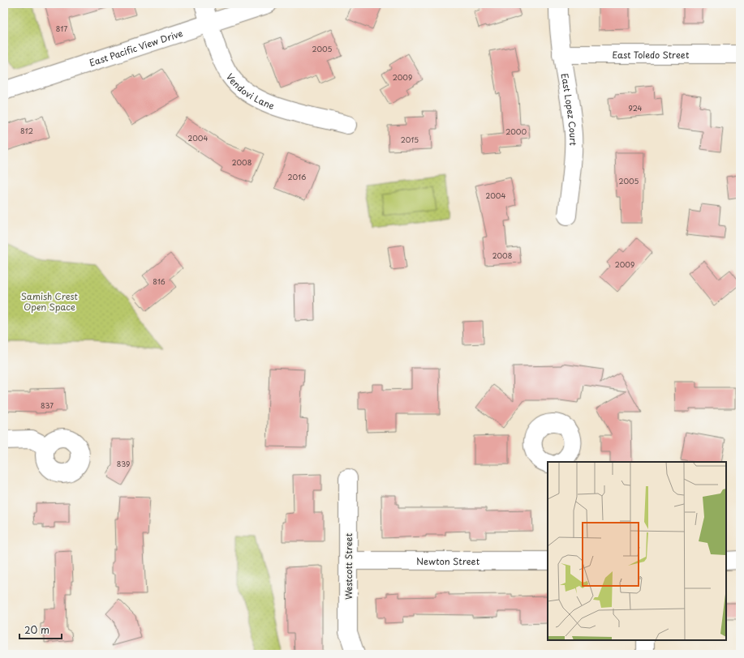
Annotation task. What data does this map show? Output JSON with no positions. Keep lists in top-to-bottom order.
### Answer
{
  "streets": {
    "street": [
      "East Pacific View Drive",
      "East Toledo Street",
      "Vendovi Lane",
      "East Lopez Court",
      "Newton Street",
      "Westcott Street"
    ]
  },
  "crossings": [
    ["East Pacific View Drive", "Vendovi Lane"],
    ["East Toledo Street", "East Lopez Court"],
    ["Newton Street", "Westcott Street"]
  ],
  "parks": ["Samish Crest Open Space"],
  "house_numbers": [
    "817",
    "2005",
    "2009",
    "924",
    "812",
    "2000",
    "2004",
    "2015",
    "2008",
    "2016",
    "2005",
    "2004",
    "2008",
    "2009",
    "816",
    "837",
    "839"
  ],
  "scale_bar": "20 m"
}
